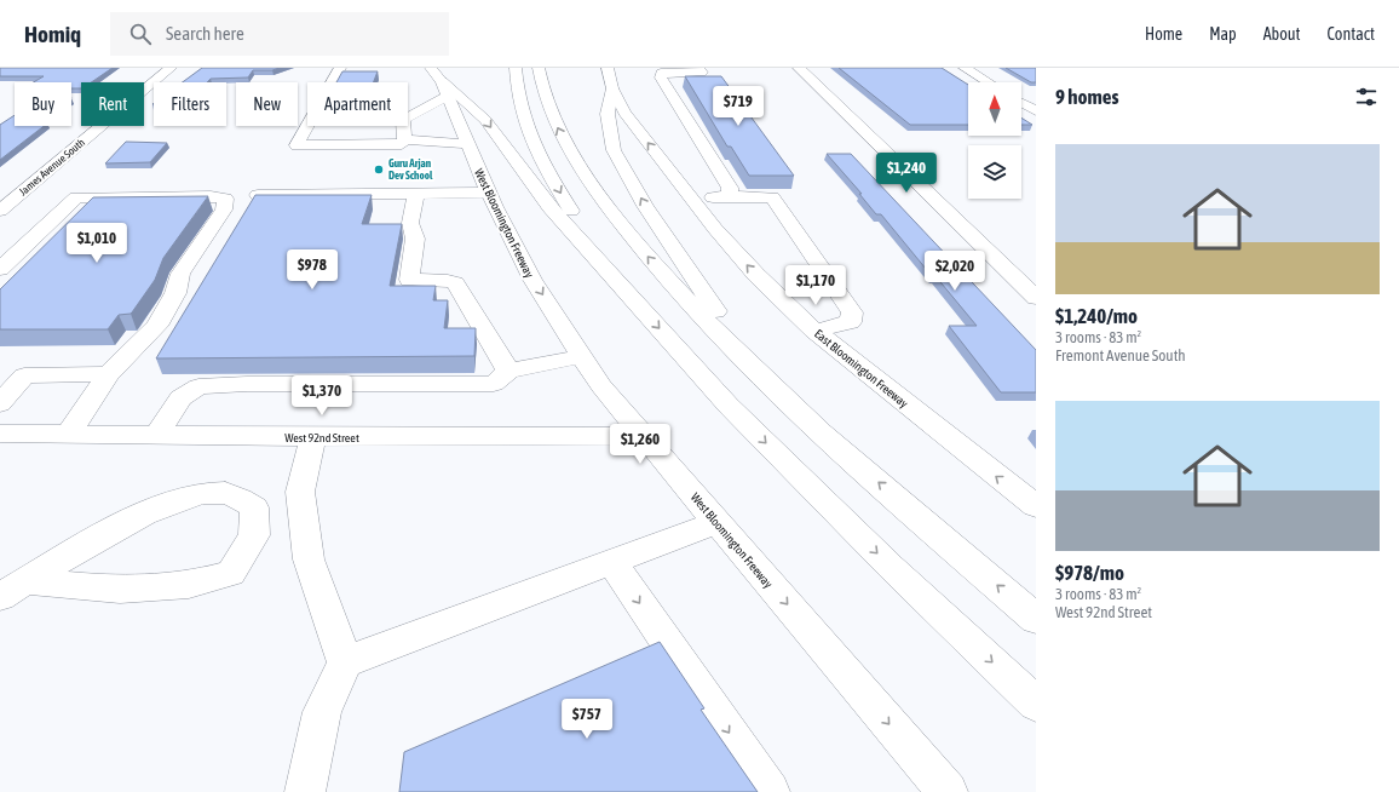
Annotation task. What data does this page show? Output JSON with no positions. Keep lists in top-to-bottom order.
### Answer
{
  "streets": {
    "main road": [
      "James Avenue South",
      "West Bloomington Freeway",
      "East Bloomington Freeway",
      "West 92nd Street"
    ]
  },
  "crossings": [
    ["West Bloomington Freeway", "West 92nd Street"]
  ],
  "places": ["Guru Arjan Dev School"],
  "north": "top",
  "page": {
    "header": "Homiq",
    "search": "Search here",
    "nav": [
      "Home",
      "Map",
      "About",
      "Contact"
    ],
    "heading": "9 homes",
    "chip": [
      "Buy",
      "Rent",
      "Filters",
      "New",
      "Apartment"
    ],
    "price": [
      "$719",
      "$1,240",
      "$1,010",
      "$978",
      "$2,020",
      "$1,170",
      "$1,370",
      "$1,260",
      "$757"
    ],
    "list": [
      {
        "name": "$1,240/mo",
        "note": "3 rooms · 83 m² · Fremont Avenue South"
      },
      {
        "name": "$978/mo",
        "note": "3 rooms · 83 m² · West 92nd Street"
      }
    ]
  }
}
